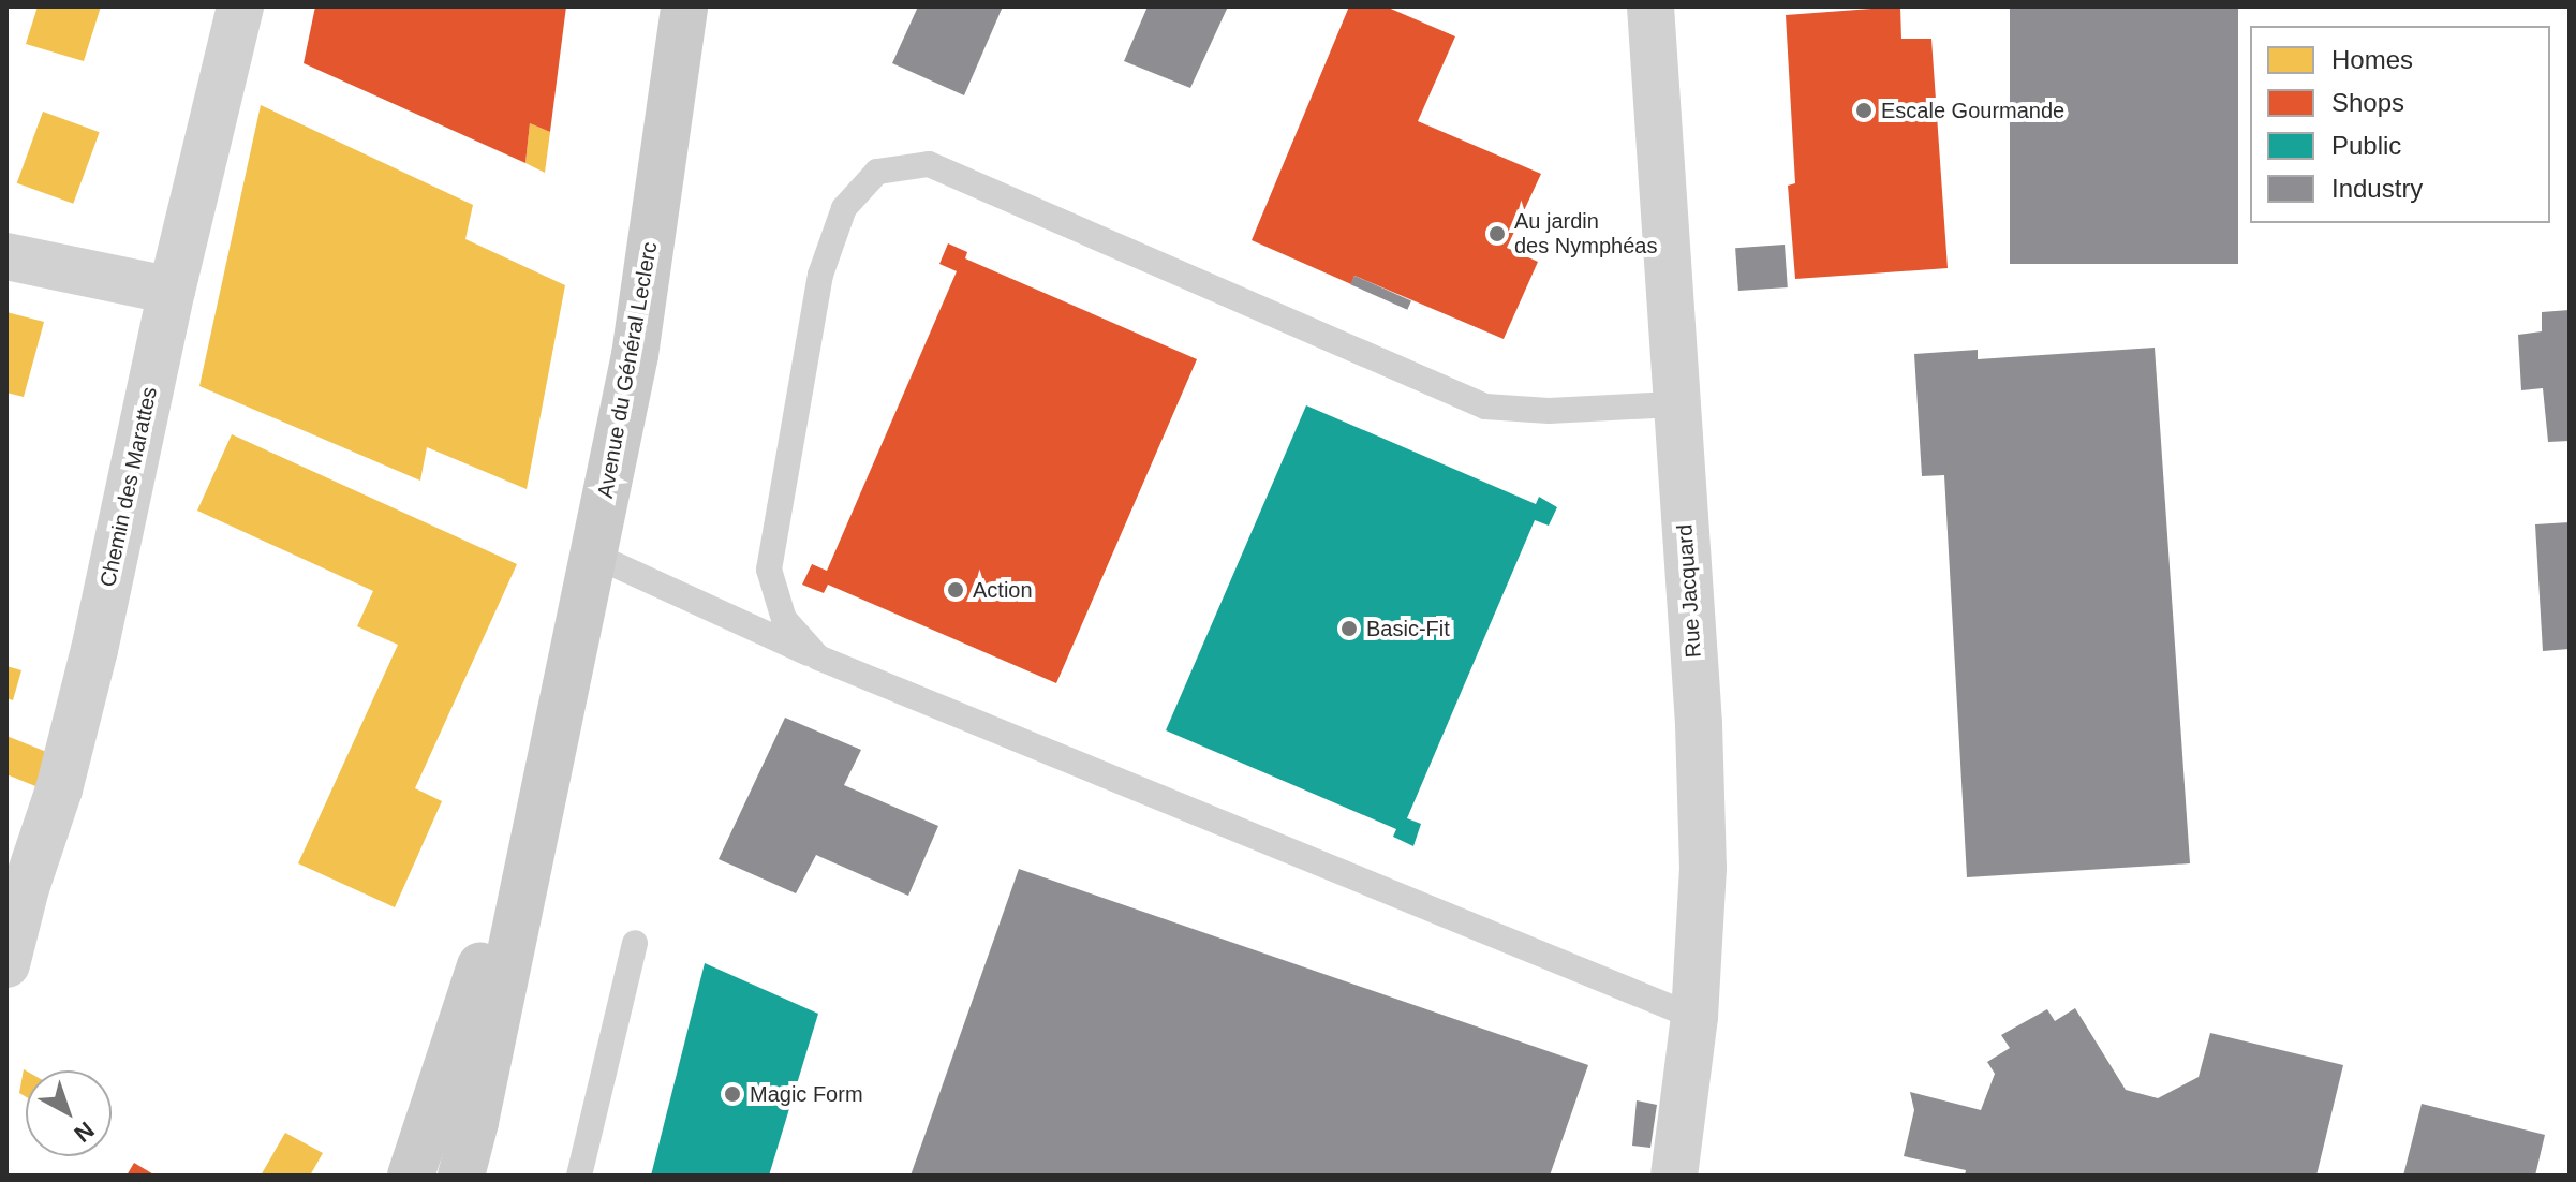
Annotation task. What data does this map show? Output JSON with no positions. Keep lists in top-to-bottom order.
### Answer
{
  "streets": {
    "main road": ["Avenue du Général Leclerc"],
    "street": ["Chemin des Marattes", "Rue Jacquard"]
  },
  "places": [
    "Escale Gourmande",
    "Au jardin des Nymphéas",
    "Action",
    "Basic-Fit",
    "Magic Form"
  ],
  "legend": [
    "Homes",
    "Shops",
    "Public",
    "Industry"
  ],
  "north": "bottom right"
}
